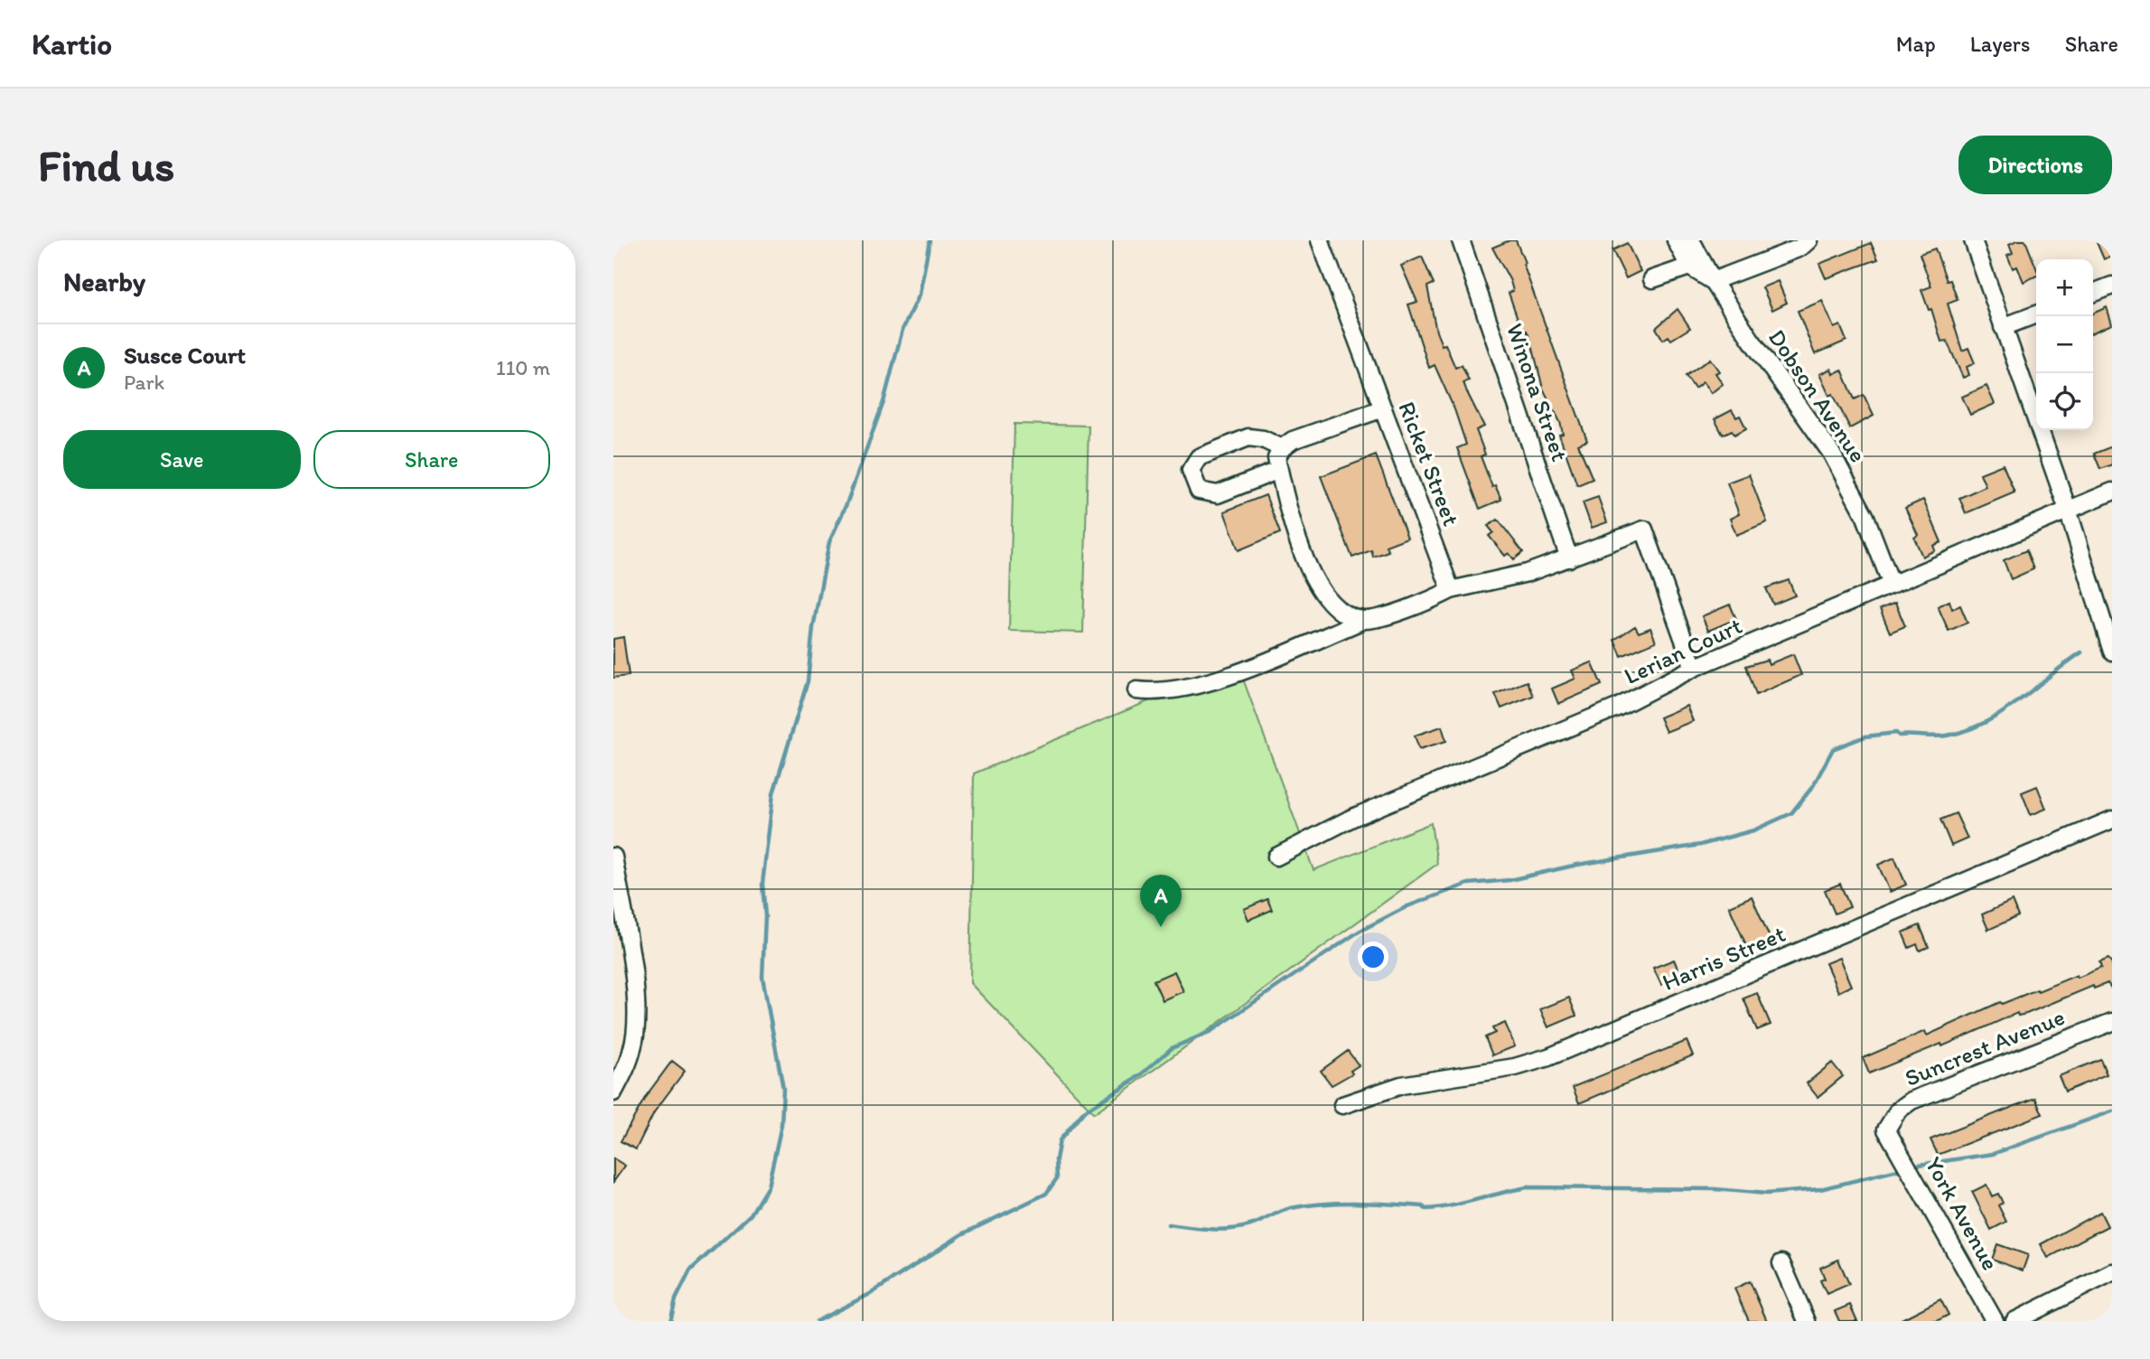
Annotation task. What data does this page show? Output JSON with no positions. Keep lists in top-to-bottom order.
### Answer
{
  "streets": {
    "street": [
      "Winona Street",
      "Dobson Avenue",
      "Ricket Street",
      "Lerian Court",
      "Harris Street",
      "Suncrest Avenue",
      "York Avenue"
    ]
  },
  "crossings": [
    ["Dobson Avenue", "Lerian Court"],
    ["Suncrest Avenue", "York Avenue"]
  ],
  "page": {
    "header": "Kartio",
    "nav": ["Map", "Layers", "Share"],
    "buttons": [
      "Directions",
      ["Save", "Share"]
    ],
    "title": "Find us",
    "heading": "Nearby",
    "map_buttons": ["+", "−"],
    "list": [
      {
        "mark": "A",
        "name": "Susce Court",
        "note": "Park",
        "value": "110 m"
      }
    ],
    "pins": "A"
  }
}
